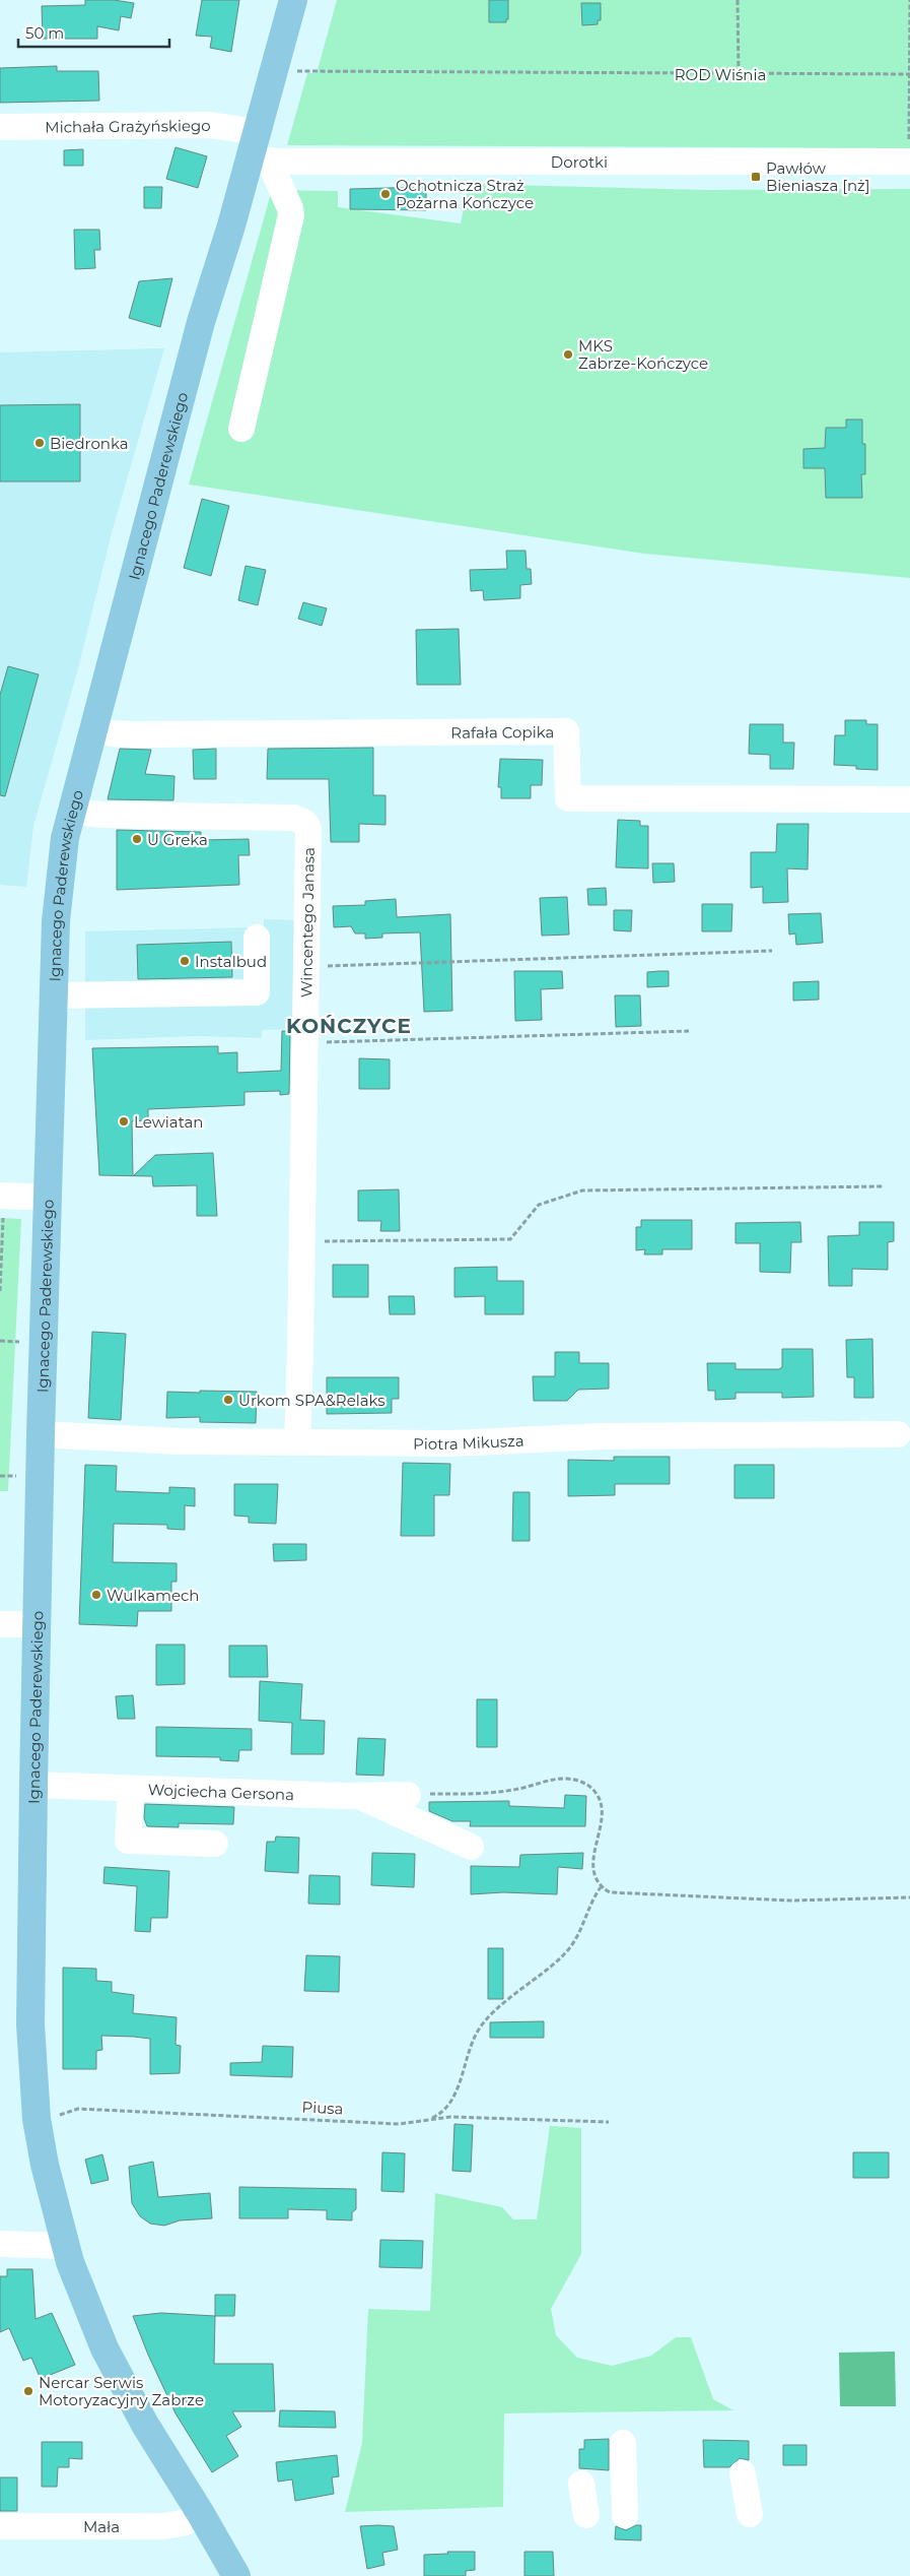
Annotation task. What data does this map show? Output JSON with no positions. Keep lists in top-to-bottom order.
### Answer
{
  "streets": {
    "main road": ["Ignacego Paderewskiego"],
    "street": [
      "Michała Grażyńskiego",
      "Dorotki",
      "Rafała Copika",
      "Wincentego Janasa",
      "Piotra Mikusza",
      "Wojciecha Gersona",
      "Mała"
    ],
    "path": ["Piusa"]
  },
  "crossings": [
    ["Michała Grażyńskiego", "Ignacego Paderewskiego"],
    ["Dorotki", "Ignacego Paderewskiego"],
    ["Ignacego Paderewskiego", "Rafała Copika"],
    ["Ignacego Paderewskiego", "Wincentego Janasa"],
    ["Ignacego Paderewskiego", "Piotra Mikusza"],
    ["Ignacego Paderewskiego", "Wojciecha Gersona"],
    ["Ignacego Paderewskiego", "Piusa"],
    ["Ignacego Paderewskiego", "Mała"],
    ["Wincentego Janasa", "Piotra Mikusza"]
  ],
  "districts": ["KOŃCZYCE"],
  "parks": ["ROD Wiśnia"],
  "places": {
    "transit": ["Pawłów Bieniasza [nż]"],
    "other": [
      "Ochotnicza Straż Pożarna Kończyce",
      "MKS Zabrze-Kończyce",
      "Biedronka",
      "U Greka",
      "Instalbud",
      "Lewiatan",
      "Urkom SPA&Relaks",
      "Wulkamech",
      "Nercar Serwis Motoryzacyjny Zabrze"
    ]
  },
  "scale_bar": "50 m"
}
